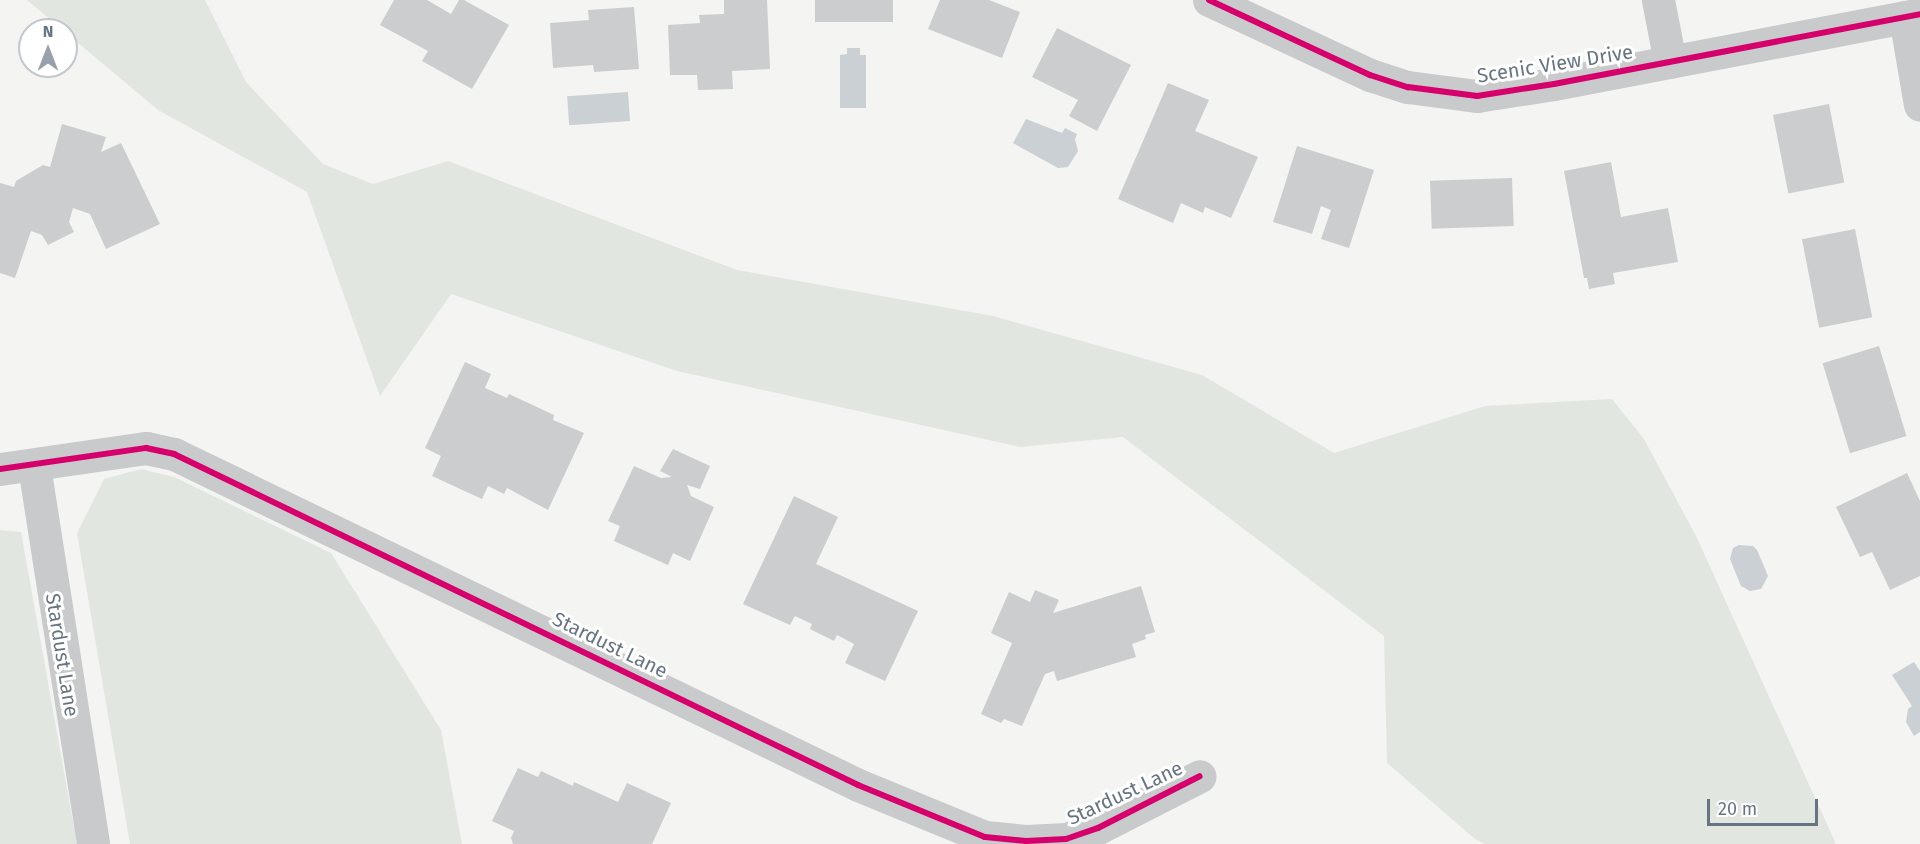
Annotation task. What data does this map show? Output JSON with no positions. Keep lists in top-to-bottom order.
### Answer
{
  "streets": {
    "street": ["Scenic View Drive", "Stardust Lane"]
  },
  "scale_bar": "20 m",
  "north": "top"
}
